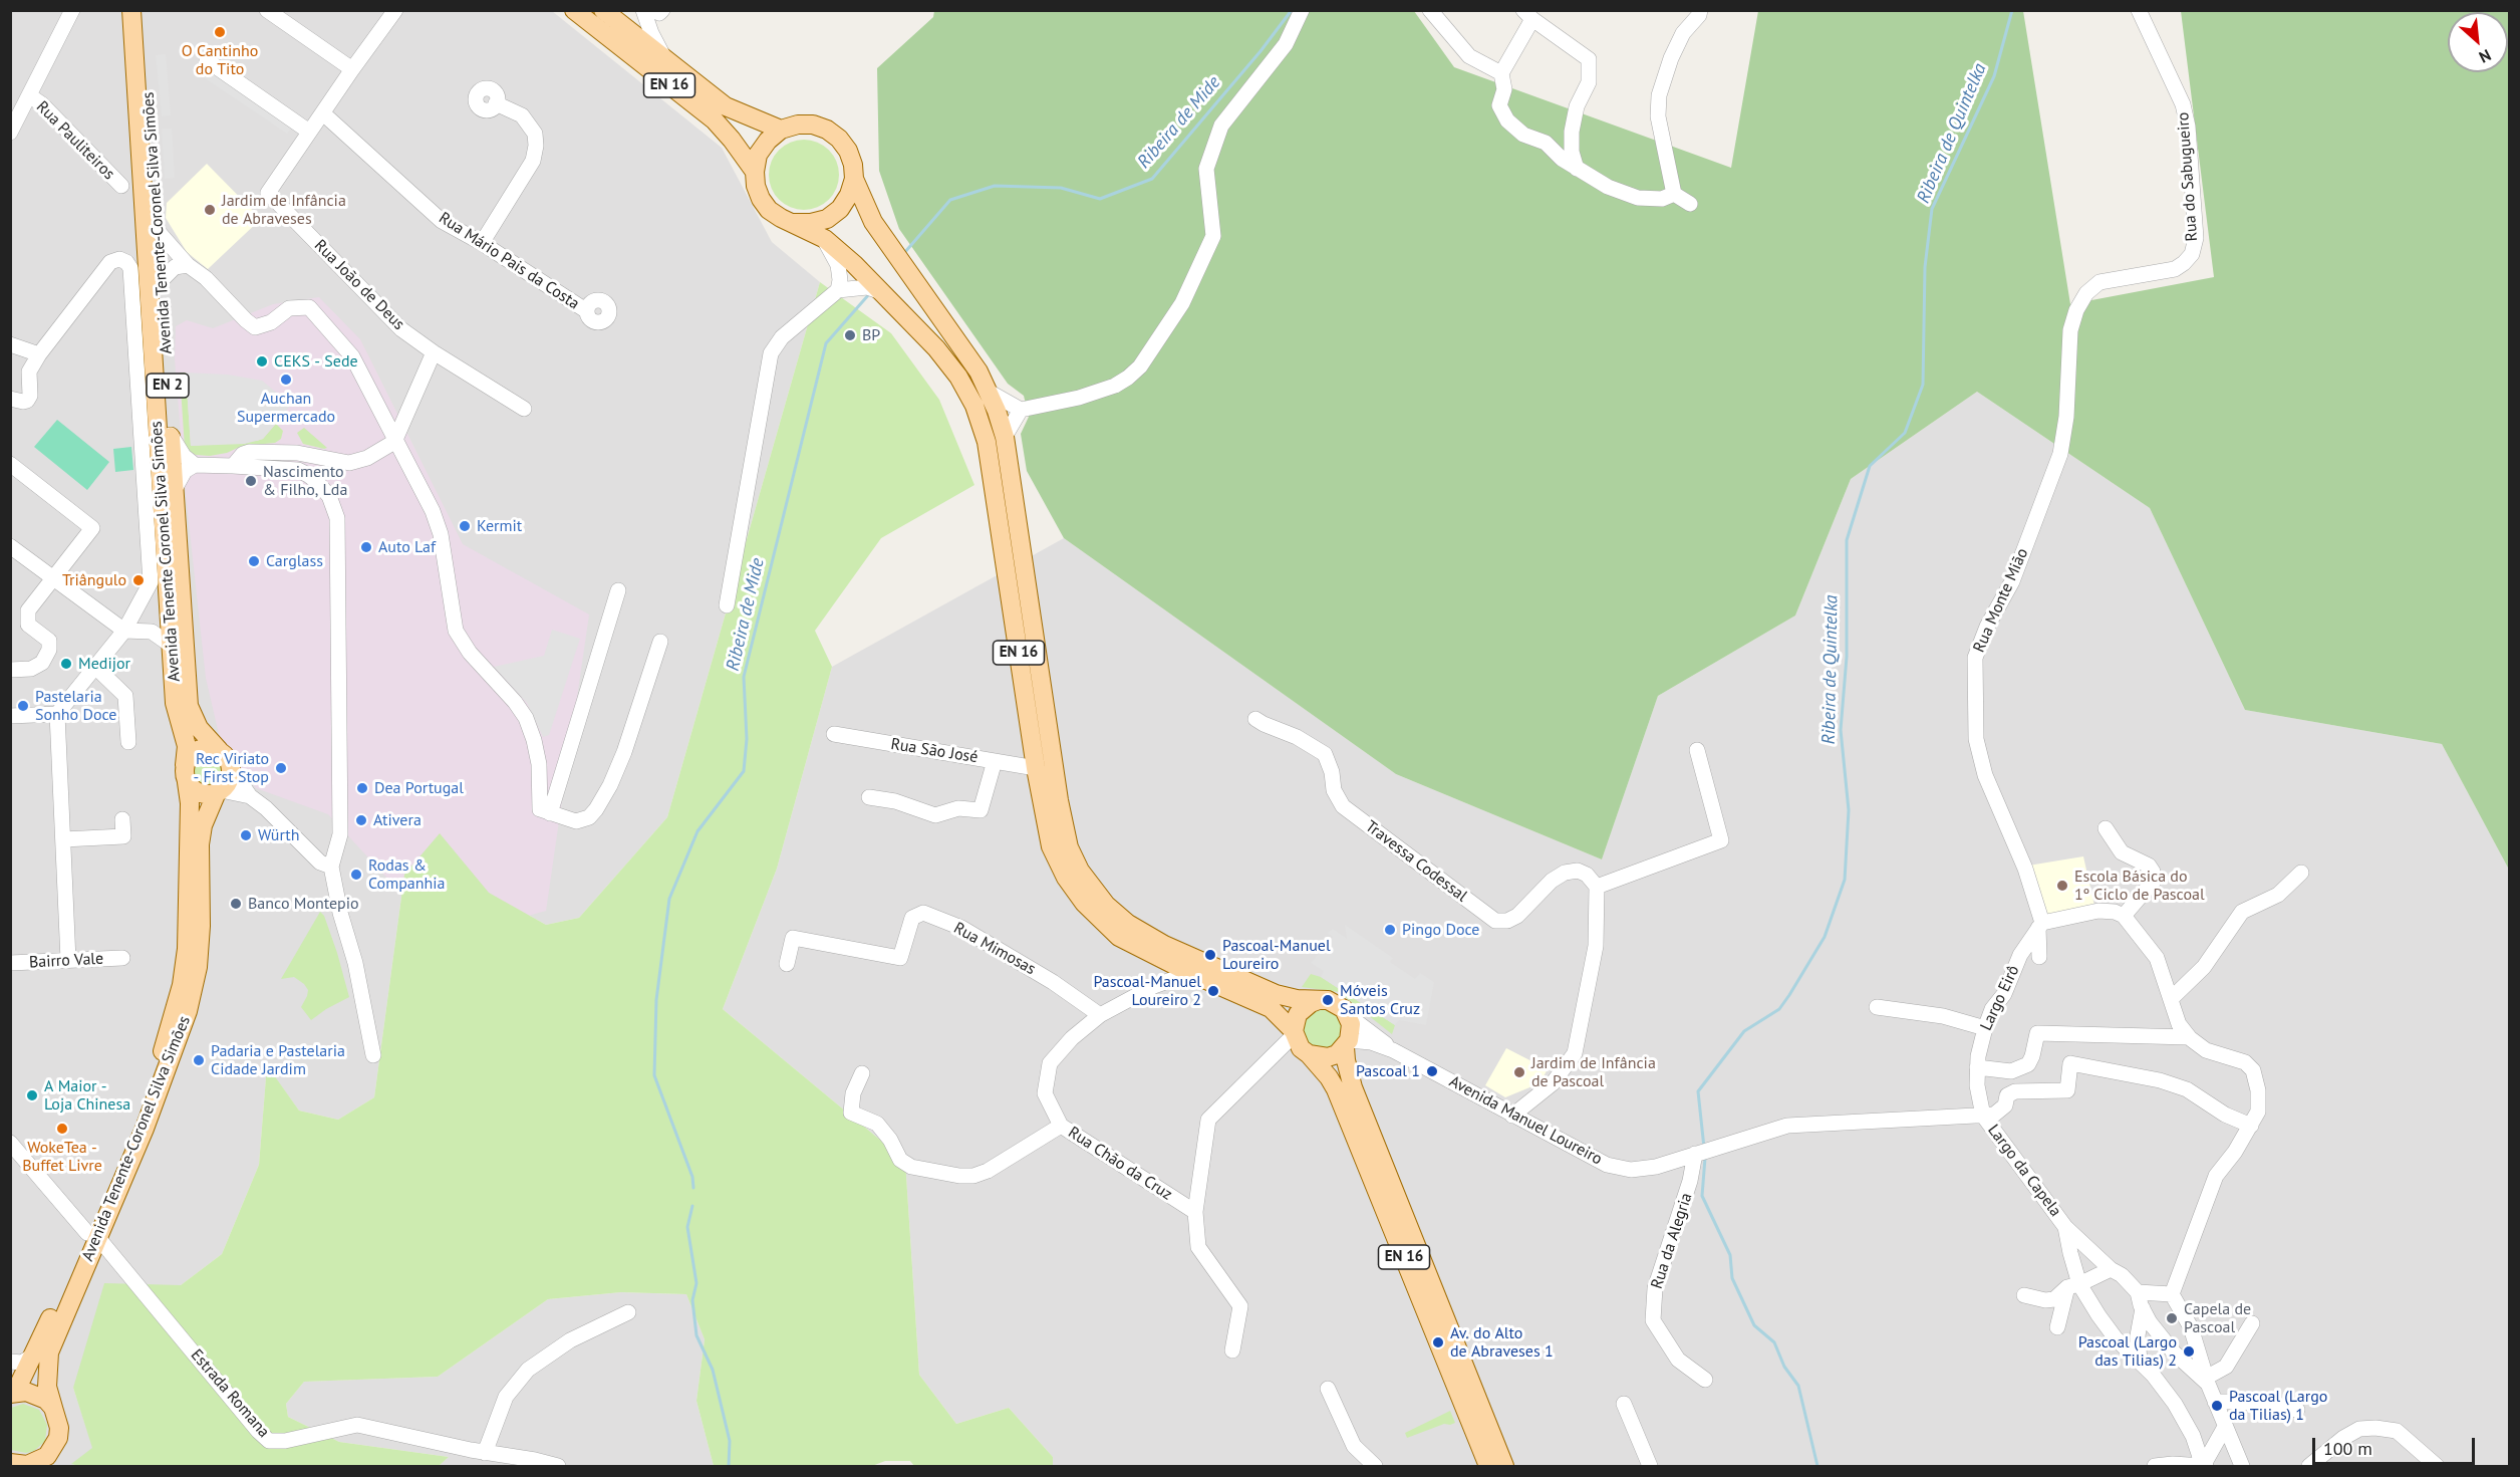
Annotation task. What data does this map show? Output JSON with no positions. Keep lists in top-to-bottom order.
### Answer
{
  "streets": {
    "main road": [
      "EN 16",
      "Avenida Tenente-Coronel Silva Simões",
      "EN 2",
      "Avenida Tenente Coronel Silva Simões"
    ],
    "street": [
      "Rua Pauliteiros",
      "Rua do Sabugueiro",
      "Rua Mário Pais da Costa",
      "Rua João de Deus",
      "Rua Monte Mião",
      "Rua São José",
      "Travessa Codessal",
      "Rua Mimosas",
      "Bairro Vale",
      "Largo Eirô",
      "Avenida Manuel Loureiro",
      "Rua Chão da Cruz",
      "Largo da Capela",
      "Rua da Alegria",
      "Estrada Romana"
    ]
  },
  "crossings": [
    ["EN 16", "Rua São José"],
    ["EN 16", "Avenida Manuel Loureiro"],
    ["EN 16", "Rua Chão da Cruz"],
    ["Rua do Sabugueiro", "Rua Monte Mião"],
    ["Avenida Tenente-Coronel Silva Simões", "EN 2"],
    ["Avenida Tenente-Coronel Silva Simões", "Avenida Tenente Coronel Silva Simões"],
    ["Avenida Tenente-Coronel Silva Simões", "Estrada Romana"],
    ["Rua Mário Pais da Costa", "Rua João de Deus"],
    ["EN 2", "Avenida Tenente Coronel Silva Simões"],
    ["Avenida Tenente Coronel Silva Simões", "Estrada Romana"],
    ["Rua Monte Mião", "Largo Eirô"],
    ["Rua Mimosas", "Rua Chão da Cruz"],
    ["Largo Eirô", "Avenida Manuel Loureiro"],
    ["Largo Eirô", "Largo da Capela"],
    ["Avenida Manuel Loureiro", "Largo da Capela"],
    ["Avenida Manuel Loureiro", "Rua da Alegria"]
  ],
  "water": ["Ribeira de Mide", "Ribeira de Quintelka"],
  "places": [
    "O Cantinho do Tito",
    "Jardim de Infância de Abraveses",
    "BP",
    "CEKS - Sede",
    "Auchan Supermercado",
    "Nascimento & Filho, Lda",
    "Kermit",
    "Auto Laf",
    "Carglass",
    "Triângulo",
    "Medijor",
    "Pastelaria Sonho Doce",
    "Rec Viriato - First Stop",
    "Dea Portugal",
    "Ativera",
    "Würth",
    "Rodas & Companhia",
    "Escola Básica do 1º Ciclo de Pascoal",
    "Banco Montepio",
    "Pingo Doce",
    "Pascoal-Manuel Loureiro",
    "Pascoal-Manuel Loureiro 2",
    "Móveis Santos Cruz",
    "Padaria e Pastelaria Cidade Jardim",
    "Pascoal 1",
    "Jardim de Infância de Pascoal",
    "A Maior - Loja Chinesa",
    "WokeTea - Buffet Livre",
    "Capela de Pascoal",
    "Av. do Alto de Abraveses 1",
    "Pascoal (Largo das Tilias) 2",
    "Pascoal (Largo da Tilias) 1"
  ],
  "scale_bar": "100 m",
  "north": "bottom right"
}
